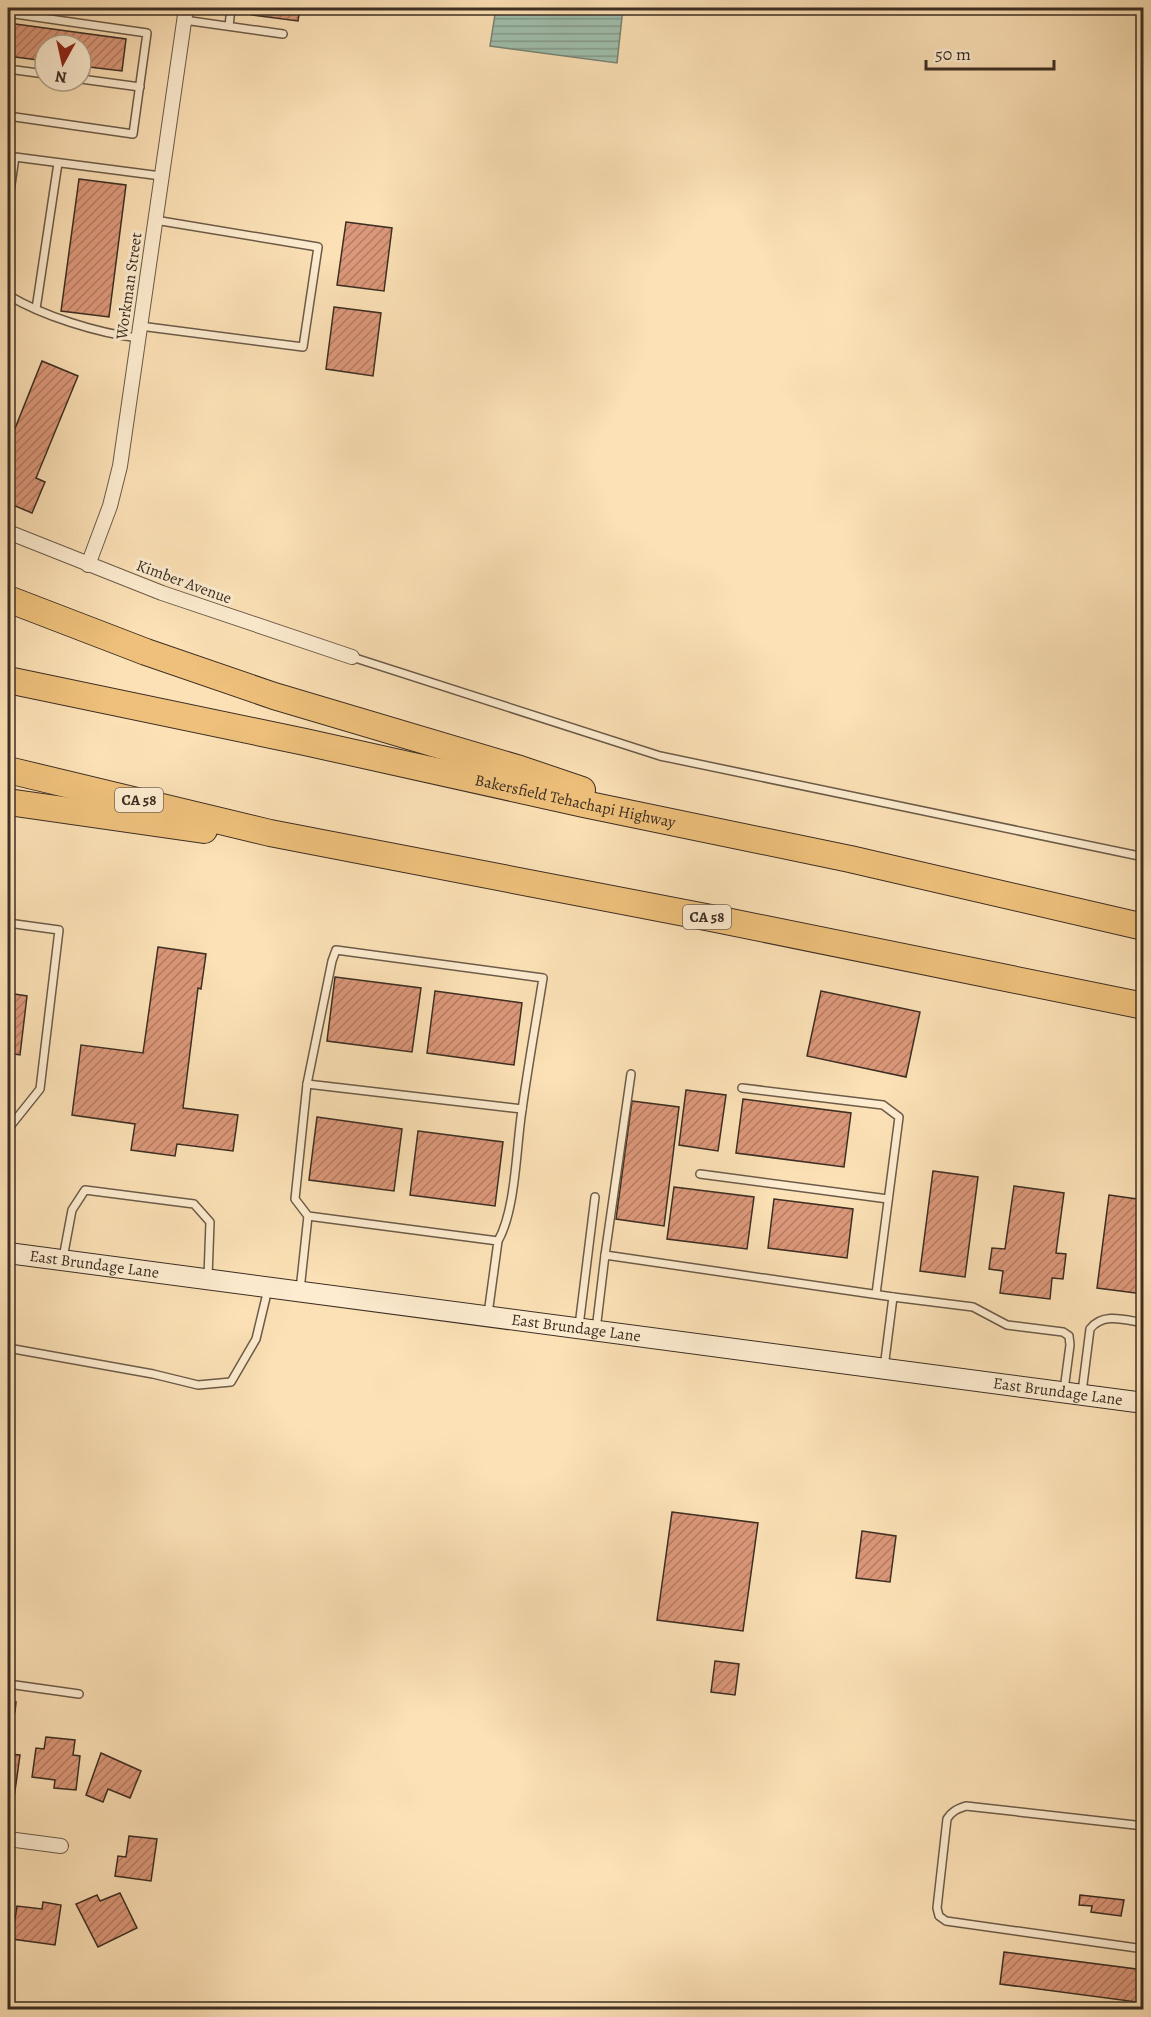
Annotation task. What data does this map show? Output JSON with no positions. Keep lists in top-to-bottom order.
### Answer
{
  "streets": {
    "highway": ["CA 58", "Bakersfield Tehachapi Highway"],
    "main road": ["East Brundage Lane"],
    "street": ["Workman Street", "Kimber Avenue"]
  },
  "crossings": [
    ["Workman Street", "Kimber Avenue"]
  ],
  "scale_bar": "50 m",
  "north": "bottom"
}
